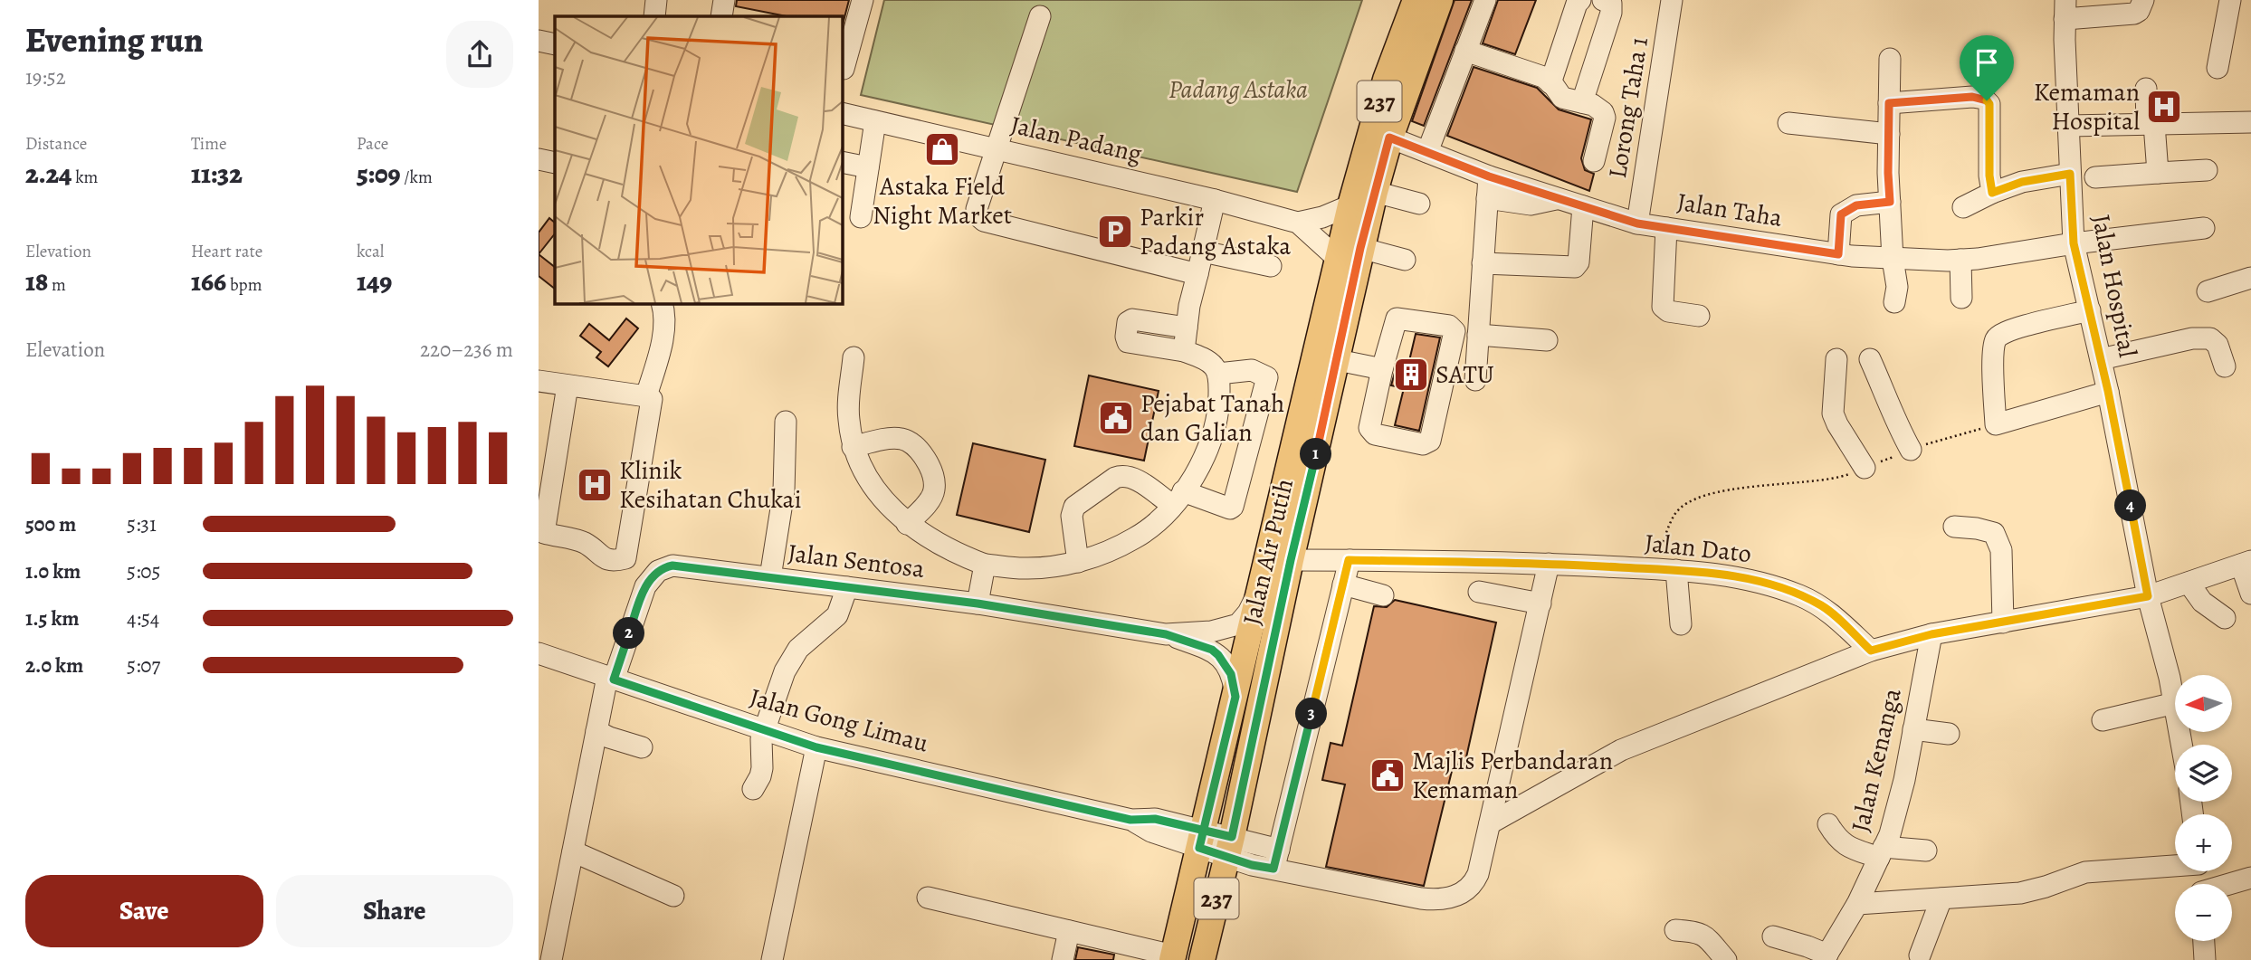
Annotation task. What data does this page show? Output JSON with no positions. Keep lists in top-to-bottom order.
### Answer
{
  "streets": {
    "main road": ["237", "Jalan Air Putih"],
    "street": [
      "Lorong Taha 1",
      "Jalan Padang",
      "Jalan Taha",
      "Jalan Hospital",
      "Jalan Dato",
      "Jalan Sentosa",
      "Jalan Gong Limau",
      "Jalan Kenanga"
    ]
  },
  "crossings": [
    ["Lorong Taha 1", "Jalan Taha"],
    ["Jalan Taha", "Jalan Hospital"],
    ["Jalan Taha", "Jalan Air Putih"],
    ["Jalan Dato", "Jalan Air Putih"],
    ["Jalan Dato", "Jalan Gong Limau"],
    ["Jalan Air Putih", "Jalan Gong Limau"],
    ["Jalan Sentosa", "Jalan Gong Limau"]
  ],
  "parks": ["Padang Astaka"],
  "places": {
    "hospital": ["Kemaman Hospital", "Klinik Kesihatan Chukai"],
    "shop": ["Astaka Field Night Market"],
    "parking": ["Parkir Padang Astaka"],
    "building": ["SATU"],
    "public building": ["Pejabat Tanah dan Galian", "Majlis Perbandaran Kemaman"]
  },
  "north": "left",
  "page": {
    "heading": ["Evening run", "19:52"],
    "stats": [
      ["Distance", "2.24 km"],
      ["Time", "11:32"],
      ["Pace", "5:09 /km"],
      ["Elevation", "18 m"],
      ["Heart rate", "166 bpm"],
      ["kcal", "149"]
    ],
    "chart": ["Elevation", "220–236 m"],
    "pins": [
      "1",
      "4",
      "2",
      "3"
    ],
    "list": [
      {
        "name": "500 m",
        "note": "5:31"
      },
      {
        "name": "1.0 km",
        "note": "5:05"
      },
      {
        "name": "1.5 km",
        "note": "4:54"
      },
      {
        "name": "2.0 km",
        "note": "5:07"
      }
    ],
    "map_buttons": ["+", "−"],
    "buttons": ["Save", "Share"]
  }
}
